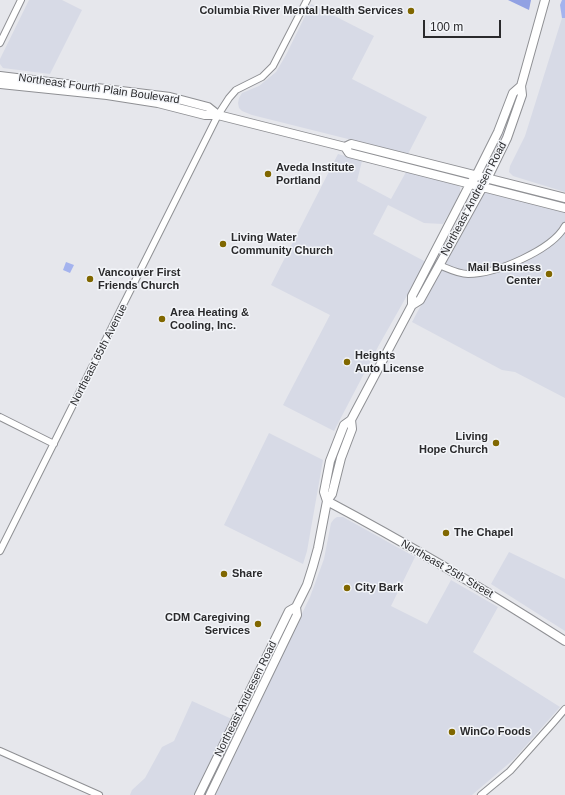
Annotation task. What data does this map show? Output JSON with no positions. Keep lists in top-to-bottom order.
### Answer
{
  "streets": {
    "main road": ["Northeast Fourth Plain Boulevard", "Northeast Andresen Road", "Northeast 25th Street"],
    "street": ["Northeast 65th Avenue"]
  },
  "crossings": [
    ["Northeast Fourth Plain Boulevard", "Northeast Andresen Road"],
    ["Northeast Fourth Plain Boulevard", "Northeast 65th Avenue"],
    ["Northeast Andresen Road", "Northeast 25th Street"]
  ],
  "places": [
    "Columbia River Mental Health Services",
    "Aveda Institute Portland",
    "Living Water Community Church",
    "Mail Business Center",
    "Vancouver First Friends Church",
    "Area Heating & Cooling, Inc.",
    "Heights Auto License",
    "Living Hope Church",
    "The Chapel",
    "Share",
    "City Bark",
    "CDM Caregiving Services",
    "WinCo Foods"
  ],
  "scale_bar": "100 m"
}
